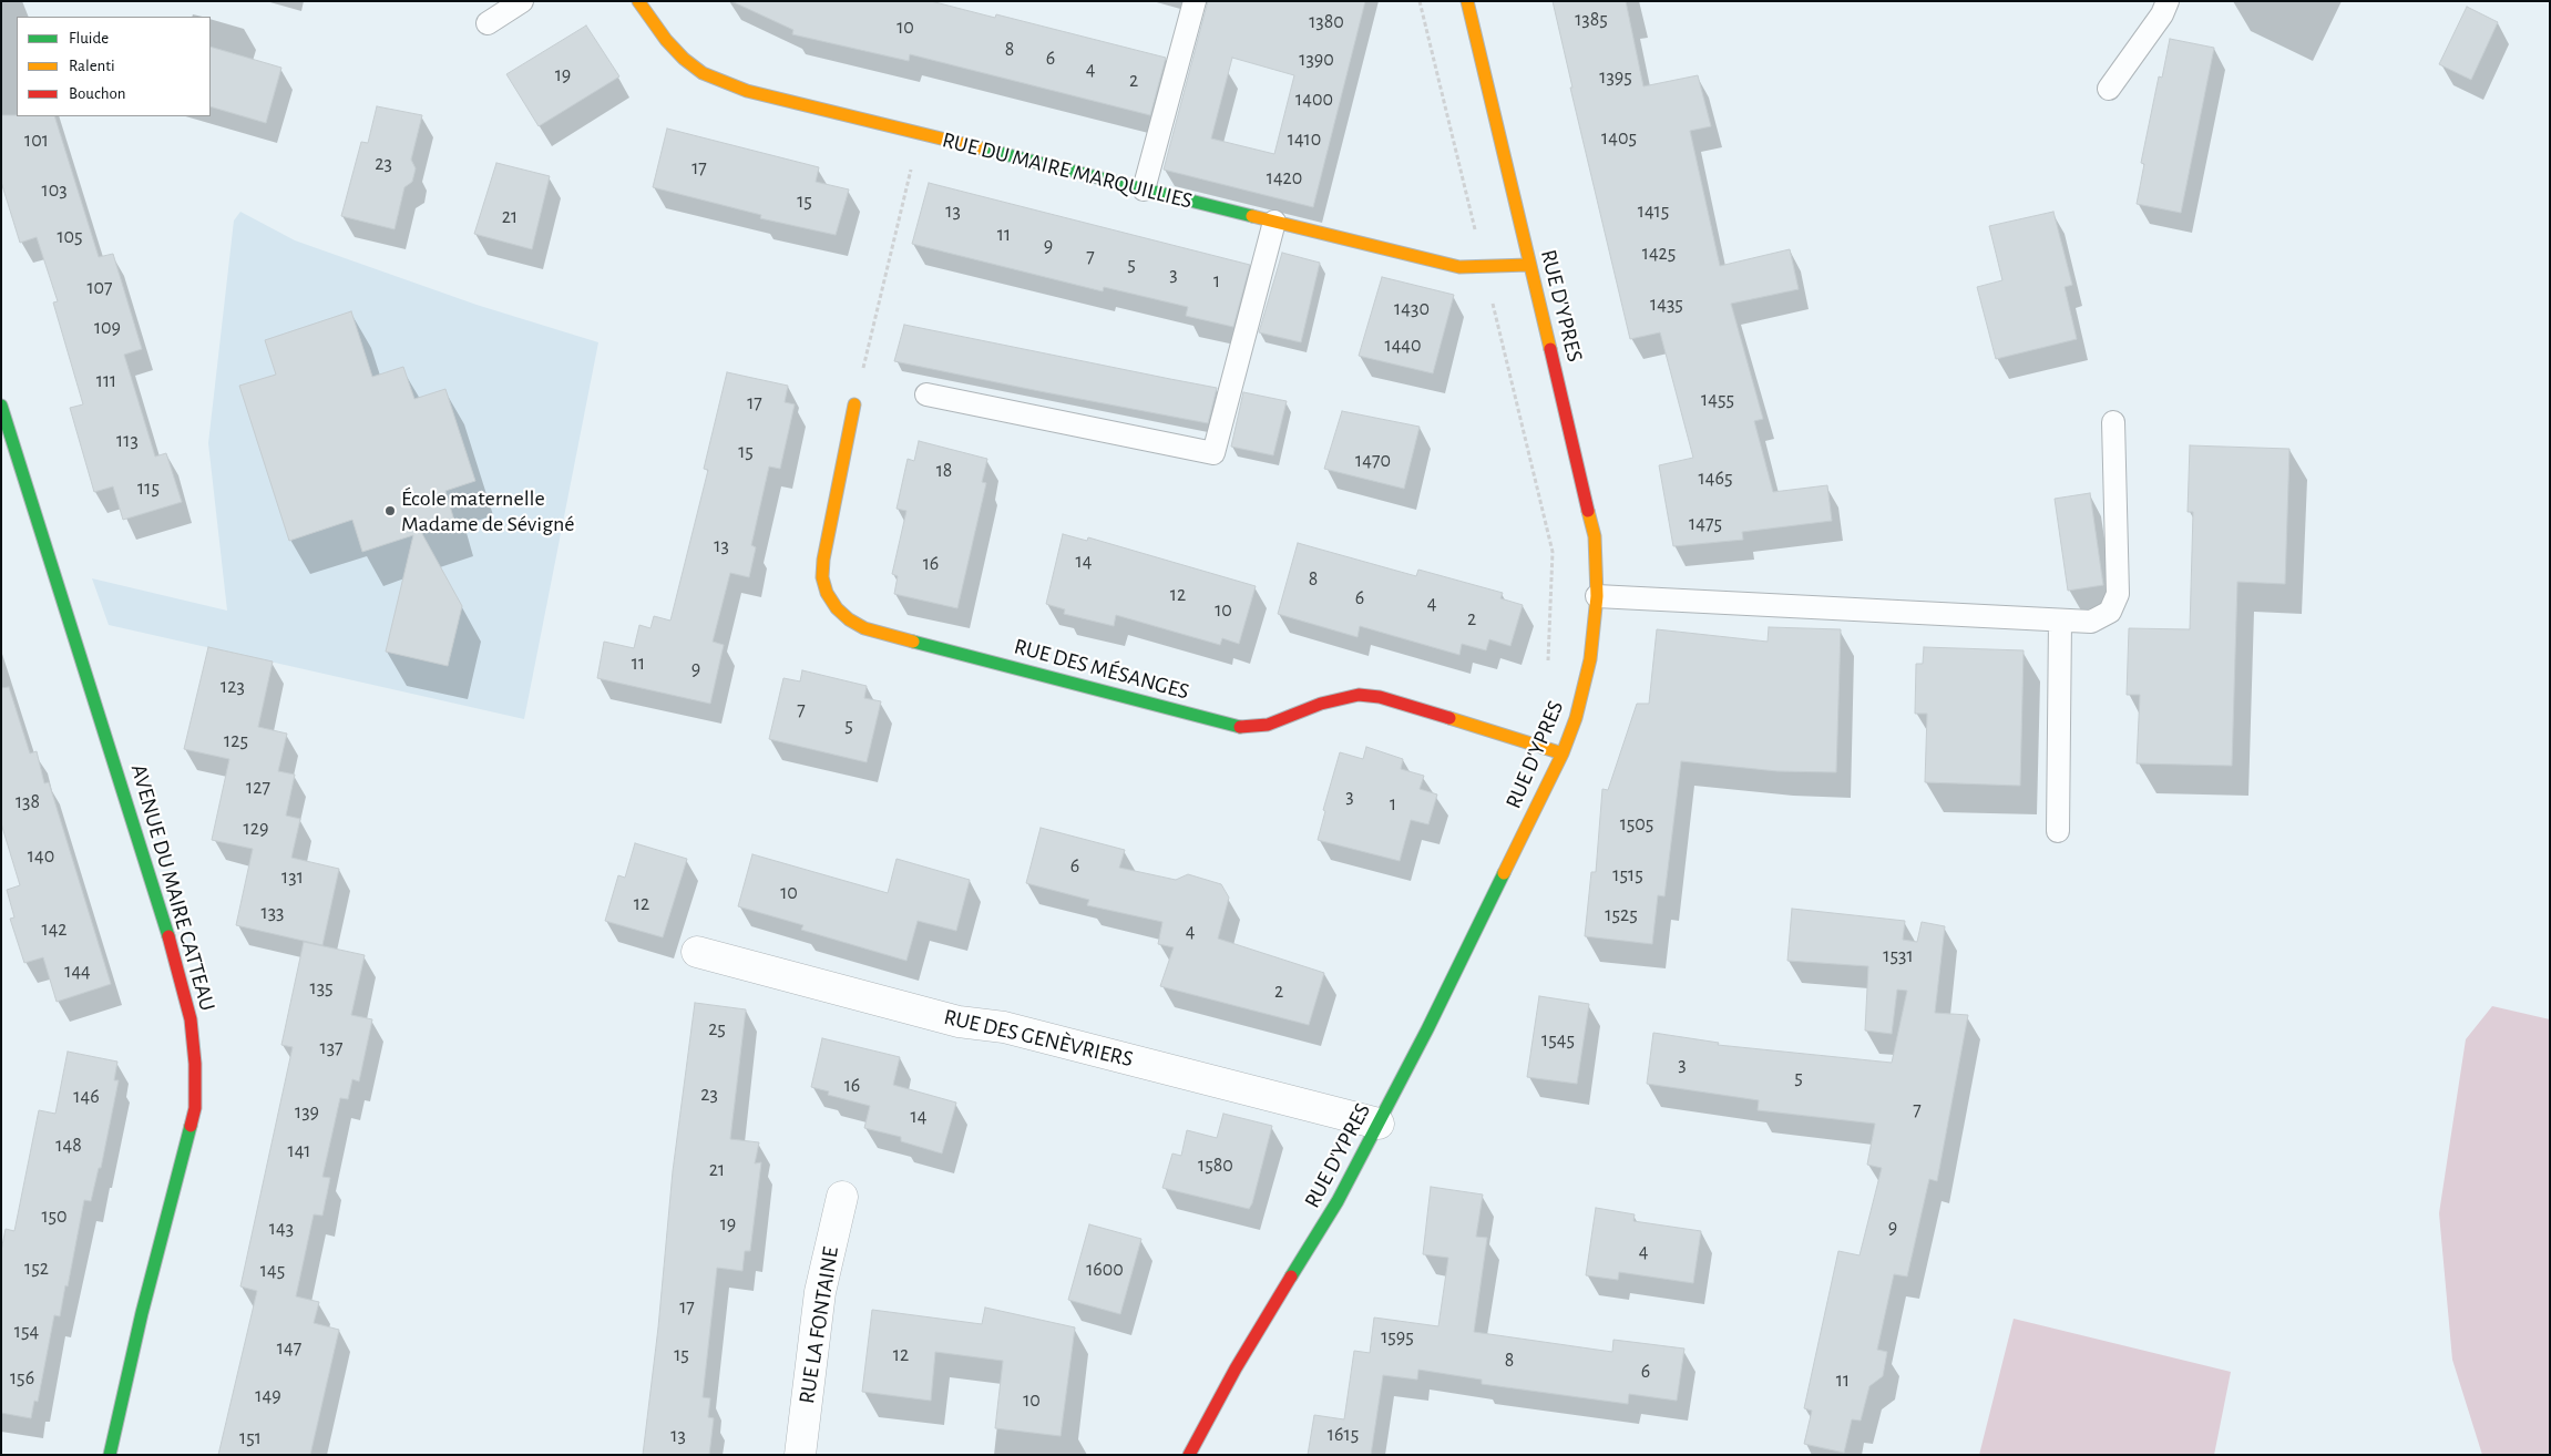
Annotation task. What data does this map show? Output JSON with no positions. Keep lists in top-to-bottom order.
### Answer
{
  "streets": {
    "street": [
      "RUE DU MAIRE MARQUILLIES",
      "RUE D'YPRES",
      "RUE DES MÉSANGES",
      "AVENUE DU MAIRE CATTEAU",
      "RUE DES GENÈVRIERS",
      "RUE LA FONTAINE"
    ]
  },
  "crossings": [
    ["RUE DU MAIRE MARQUILLIES", "RUE D'YPRES"],
    ["RUE D'YPRES", "RUE DES MÉSANGES"],
    ["RUE D'YPRES", "RUE DES GENÈVRIERS"]
  ],
  "places": ["École maternelle Madame de Sévigné"],
  "house_numbers": [
    "1385",
    "1380",
    "10",
    "8",
    "6",
    "1390",
    "4",
    "19",
    "1395",
    "2",
    "1400",
    "1405",
    "1410",
    "101",
    "23",
    "17",
    "1420",
    "103",
    "15",
    "13",
    "1415",
    "21",
    "11",
    "105",
    "9",
    "1425",
    "7",
    "5",
    "3",
    "1",
    "107",
    "1435",
    "1430",
    "109",
    "1440",
    "111",
    "1455",
    "17",
    "113",
    "15",
    "1470",
    "18",
    "1465",
    "115",
    "1475",
    "13",
    "14",
    "16",
    "8",
    "12",
    "6",
    "4",
    "10",
    "2",
    "11",
    "9",
    "123",
    "7",
    "5",
    "125",
    "127",
    "3",
    "138",
    "1",
    "1505",
    "129",
    "140",
    "6",
    "1515",
    "131",
    "10",
    "12",
    "133",
    "1525",
    "142",
    "4",
    "1531",
    "144",
    "135",
    "2",
    "25",
    "1545",
    "137",
    "3",
    "5",
    "16",
    "23",
    "146",
    "7",
    "139",
    "14",
    "148",
    "141",
    "1580",
    "21",
    "150",
    "19",
    "9",
    "143",
    "4",
    "152",
    "1600",
    "145",
    "17",
    "154",
    "1595",
    "147",
    "15",
    "12",
    "8",
    "6",
    "156",
    "11",
    "149",
    "10",
    "1615",
    "13",
    "151"
  ],
  "legend": ["Fluide", "Ralenti", "Bouchon"]
}
